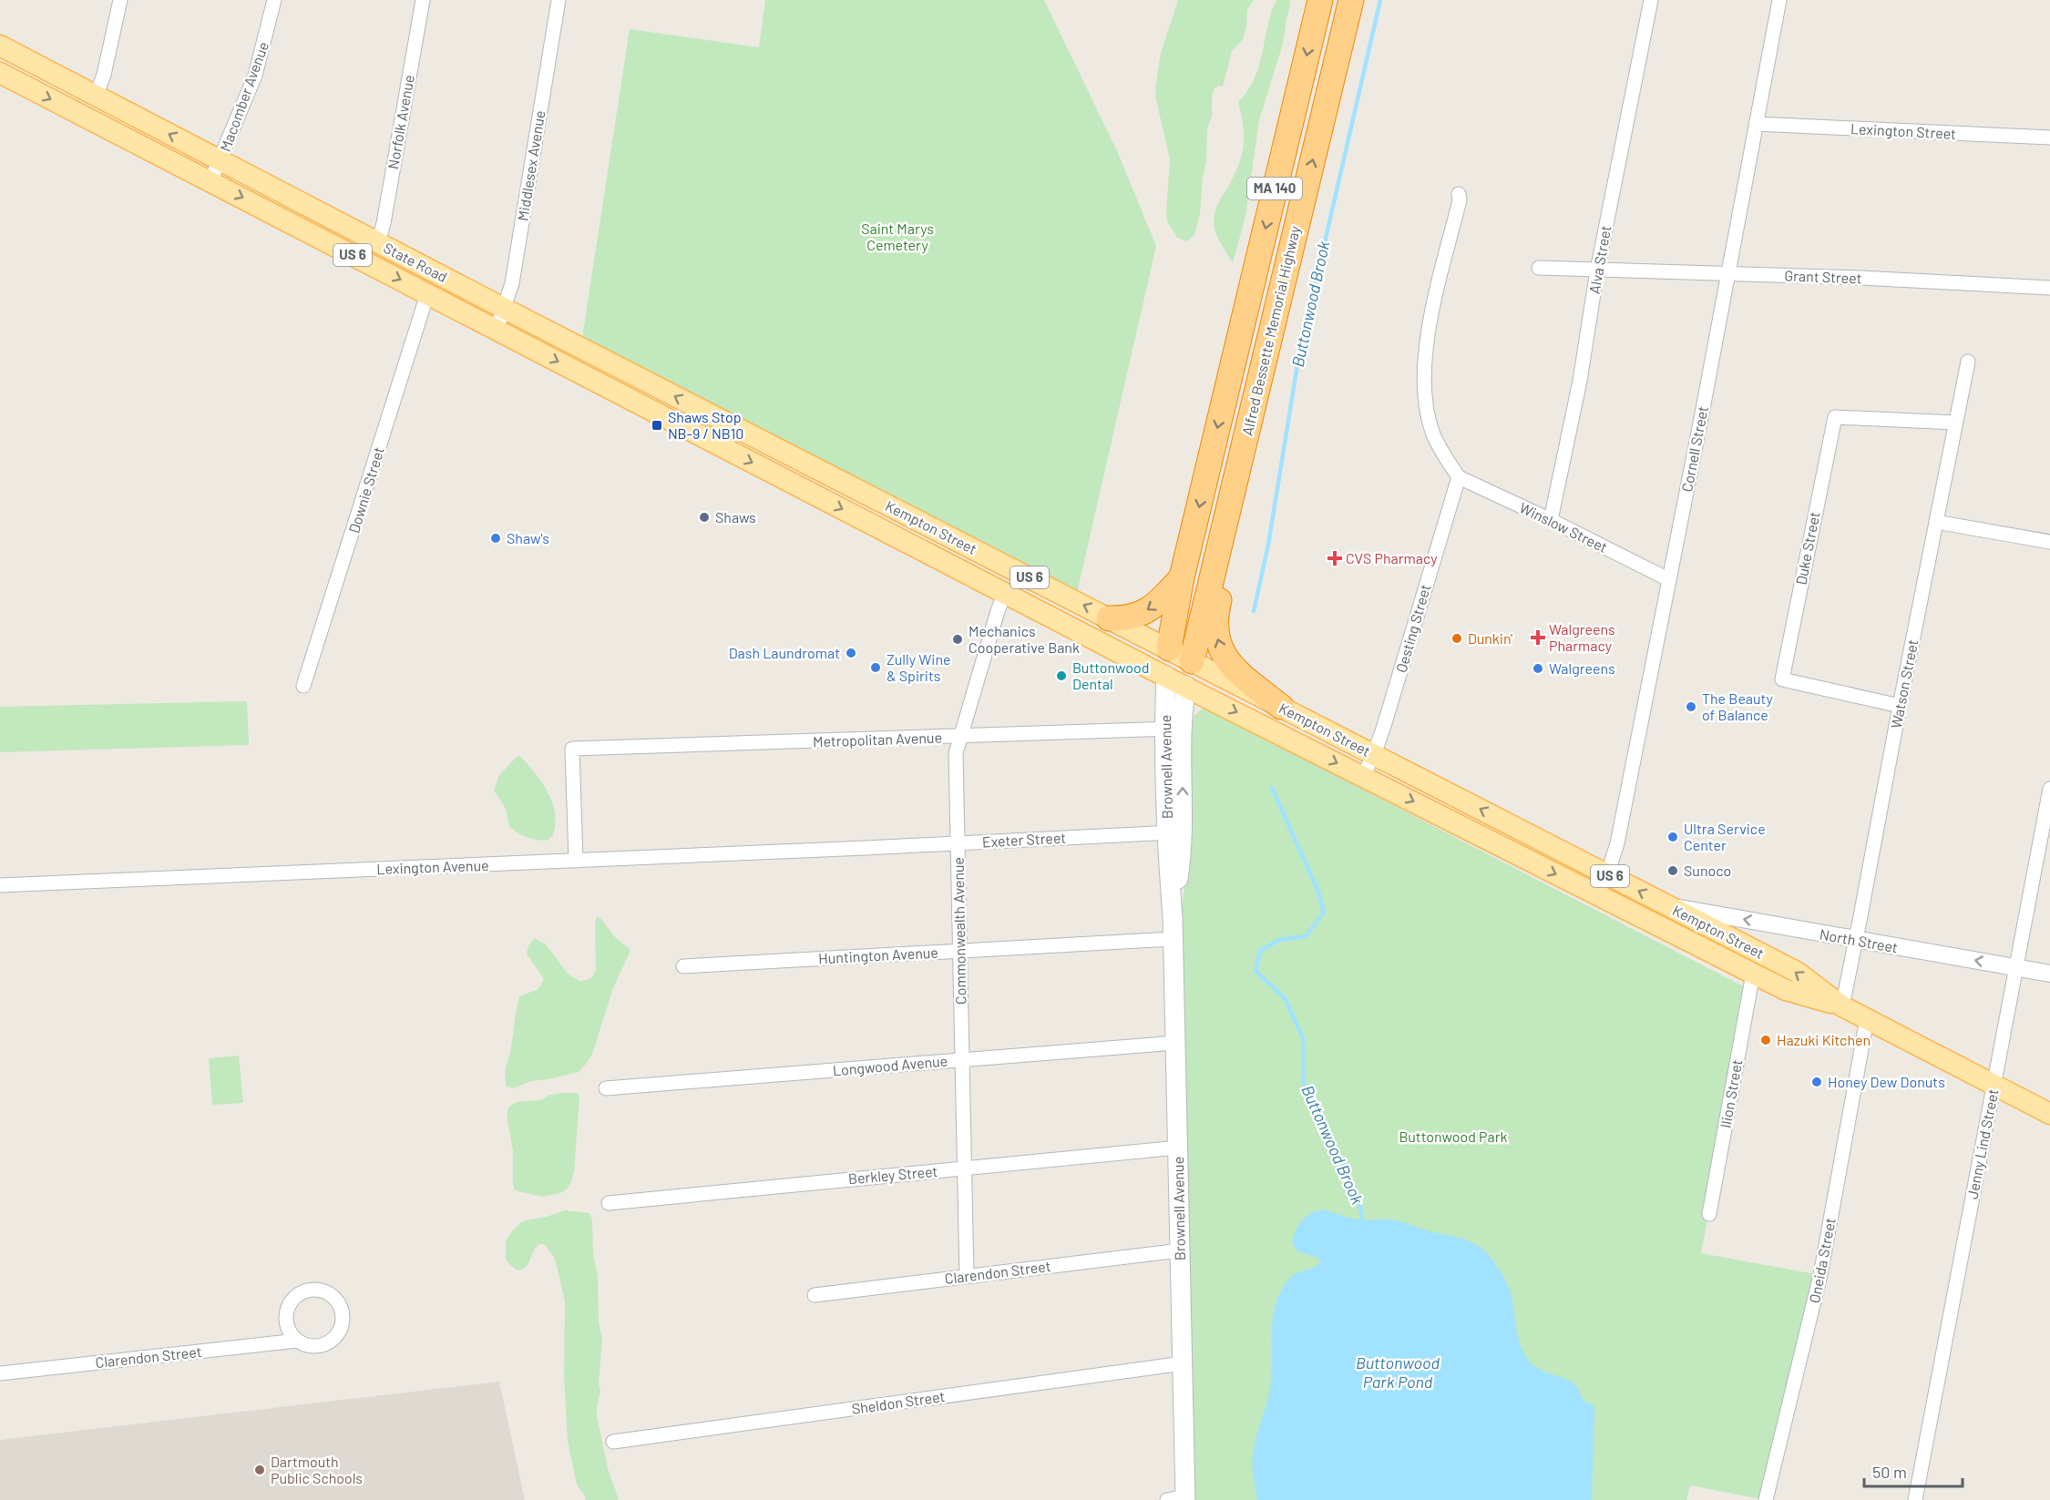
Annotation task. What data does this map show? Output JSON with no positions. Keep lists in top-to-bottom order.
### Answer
{
  "streets": {
    "highway": ["MA 140", "Alfred Bessette Memorial Highway"],
    "main road": [
      "US 6",
      "State Road",
      "Kempton Street",
      "Brownell Avenue"
    ],
    "street": [
      "Macomber Avenue",
      "Norfolk Avenue",
      "Lexington Street",
      "Middlesex Avenue",
      "Alva Street",
      "Grant Street",
      "Cornell Street",
      "Downie Street",
      "Winslow Street",
      "Duke Street",
      "Oesting Street",
      "Watson Street",
      "Metropolitan Avenue",
      "Exeter Street",
      "Lexington Avenue",
      "Commonwealth Avenue",
      "North Street",
      "Huntington Avenue",
      "Longwood Avenue",
      "Ilion Street",
      "Jenny Lind Street",
      "Berkley Street",
      "Oneida Street",
      "Clarendon Street",
      "Sheldon Street"
    ]
  },
  "crossings": [
    ["Macomber Avenue", "State Road"],
    ["Norfolk Avenue", "State Road"],
    ["Lexington Street", "Cornell Street"],
    ["Middlesex Avenue", "State Road"],
    ["Alva Street", "Grant Street"],
    ["Alva Street", "Winslow Street"],
    ["State Road", "Downie Street"],
    ["State Road", "Kempton Street"],
    ["Grant Street", "Cornell Street"],
    ["Alfred Bessette Memorial Highway", "Kempton Street"],
    ["Alfred Bessette Memorial Highway", "Brownell Avenue"],
    ["Cornell Street", "Kempton Street"],
    ["Cornell Street", "Winslow Street"],
    ["Kempton Street", "Oesting Street"],
    ["Kempton Street", "Watson Street"],
    ["Kempton Street", "Brownell Avenue"],
    ["Kempton Street", "Commonwealth Avenue"],
    ["Kempton Street", "North Street"],
    ["Kempton Street", "Ilion Street"],
    ["Kempton Street", "Jenny Lind Street"],
    ["Kempton Street", "Oneida Street"],
    ["Winslow Street", "Oesting Street"],
    ["Duke Street", "Watson Street"],
    ["Watson Street", "North Street"],
    ["Metropolitan Avenue", "Brownell Avenue"],
    ["Metropolitan Avenue", "Lexington Avenue"],
    ["Metropolitan Avenue", "Commonwealth Avenue"],
    ["Brownell Avenue", "Exeter Street"],
    ["Brownell Avenue", "Huntington Avenue"],
    ["Brownell Avenue", "Longwood Avenue"],
    ["Brownell Avenue", "Berkley Street"],
    ["Brownell Avenue", "Clarendon Street"],
    ["Brownell Avenue", "Sheldon Street"],
    ["Exeter Street", "Lexington Avenue"],
    ["Exeter Street", "Commonwealth Avenue"],
    ["Commonwealth Avenue", "Huntington Avenue"],
    ["Commonwealth Avenue", "Longwood Avenue"],
    ["Commonwealth Avenue", "Berkley Street"],
    ["Commonwealth Avenue", "Clarendon Street"],
    ["North Street", "Jenny Lind Street"]
  ],
  "one_way": ["North Street"],
  "water": ["Buttonwood Brook", "Buttonwood Park Pond"],
  "parks": ["Saint Marys Cemetery", "Buttonwood Park"],
  "places": {
    "transit": ["Shaws Stop NB-9 / NB10"],
    "other": [
      "Shaws",
      "Shaw's",
      "Dunkin'",
      "Mechanics Cooperative Bank",
      "Dash Laundromat",
      "Zully Wine & Spirits",
      "Walgreens",
      "Buttonwood Dental",
      "The Beauty of Balance",
      "Ultra Service Center",
      "Sunoco",
      "Hazuki Kitchen",
      "Honey Dew Donuts",
      "Dartmouth Public Schools"
    ],
    "health": ["CVS Pharmacy", "Walgreens Pharmacy"]
  },
  "scale_bar": "50 m"
}
